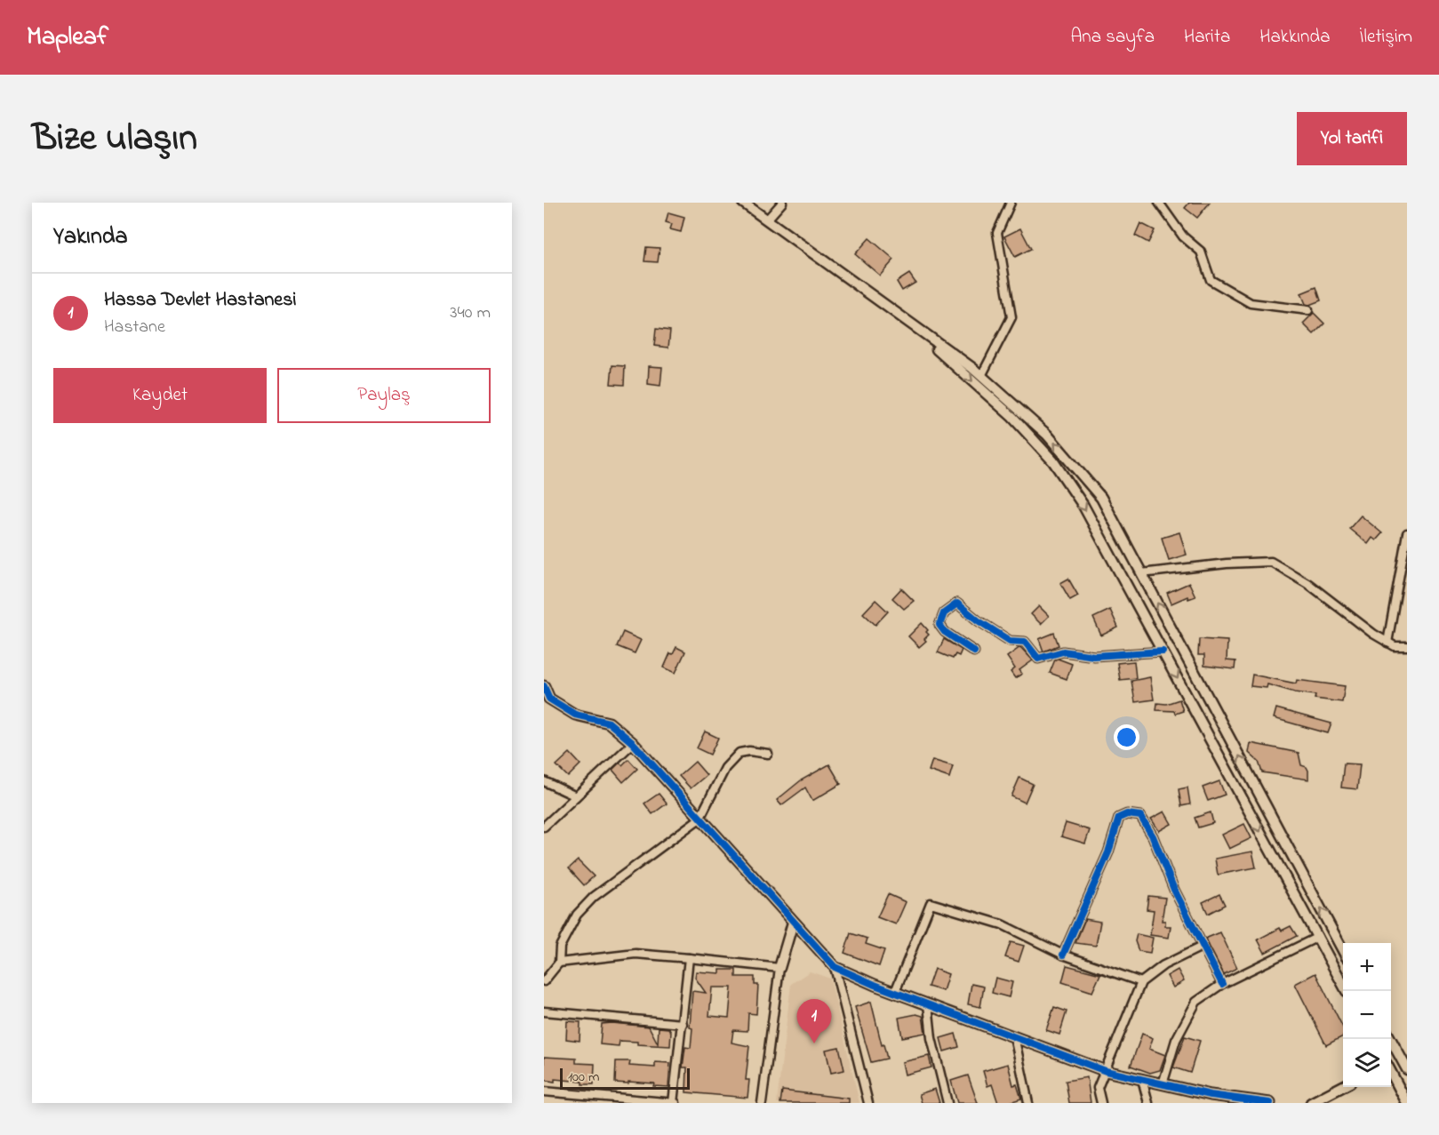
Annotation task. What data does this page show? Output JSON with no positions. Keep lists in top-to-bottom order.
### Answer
{
  "scale_bar": "100 m",
  "page": {
    "header": "Mapleaf",
    "nav": [
      "Ana sayfa",
      "Harita",
      "Hakkında",
      "İletişim"
    ],
    "title": "Bize ulaşın",
    "buttons": [
      "Yol tarifi",
      ["Kaydet", "Paylaş"]
    ],
    "heading": "Yakında",
    "list": [
      {
        "mark": "1",
        "name": "Hassa Devlet Hastanesi",
        "note": "Hastane",
        "value": "340 m"
      }
    ],
    "map_buttons": ["+", "−"],
    "pins": "1",
    "scale": "100 m"
  }
}
